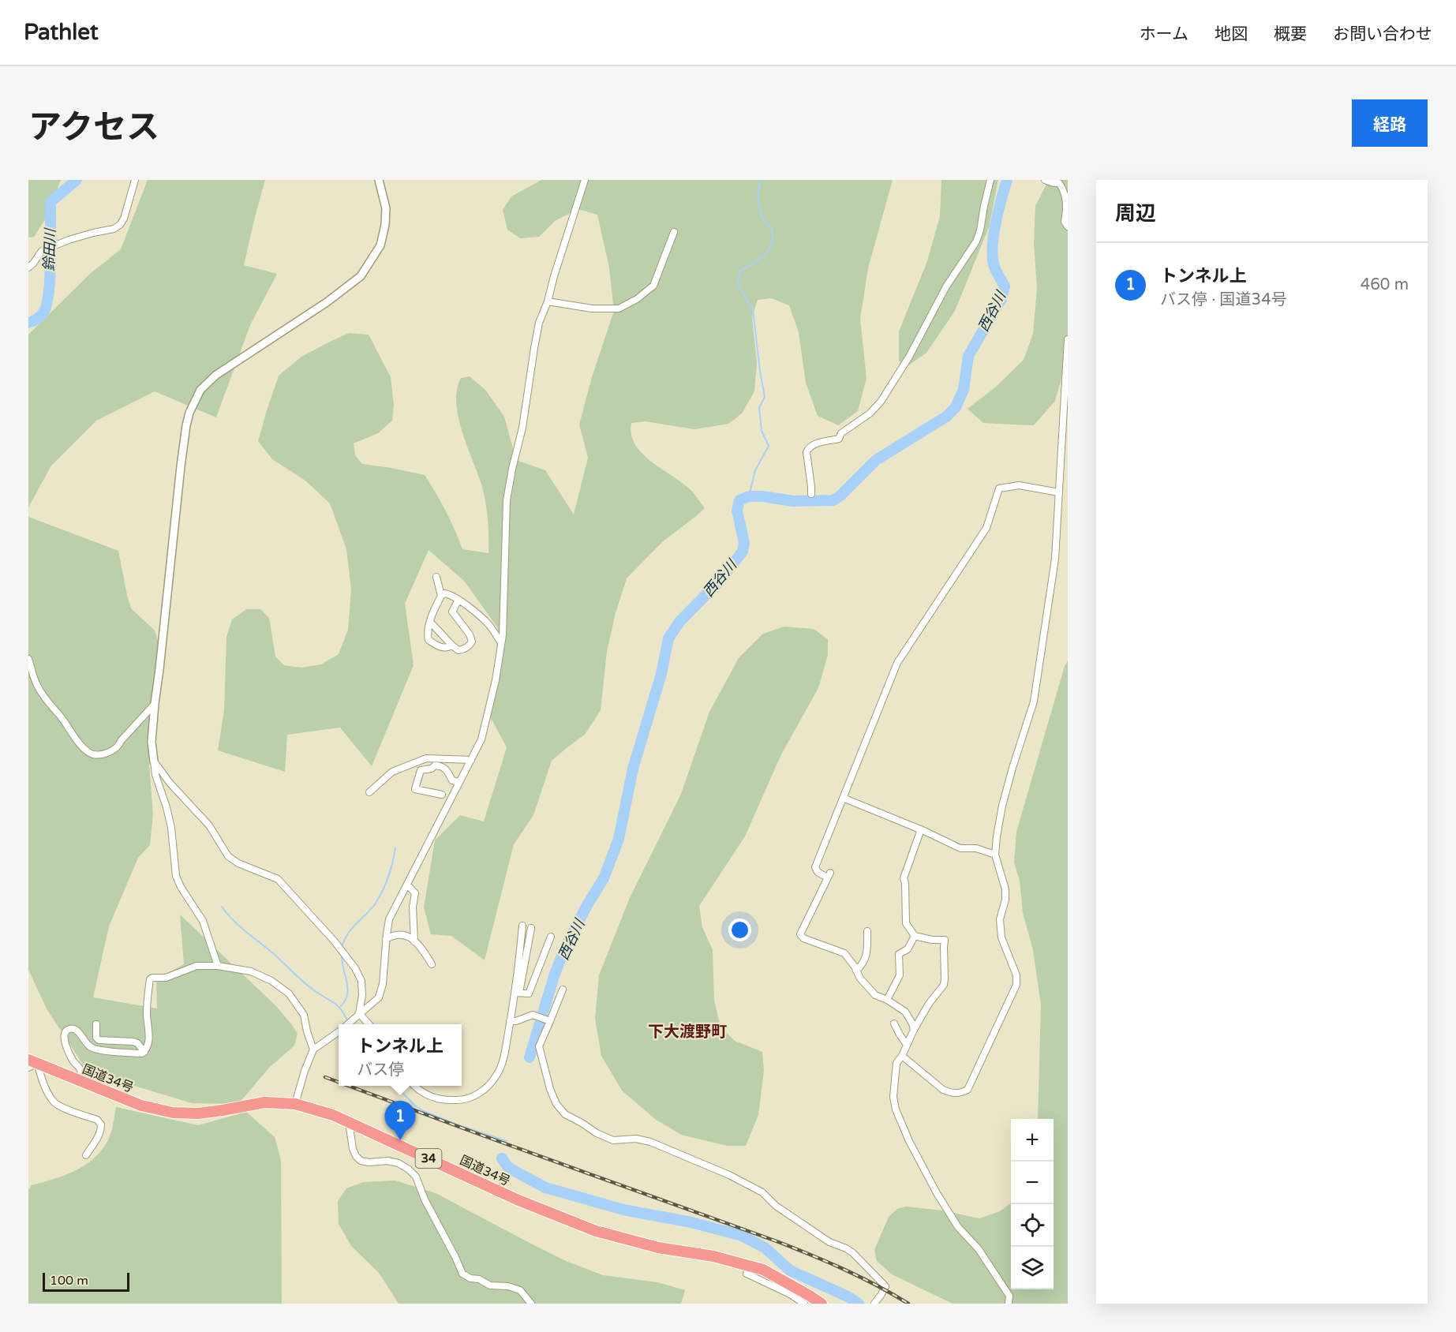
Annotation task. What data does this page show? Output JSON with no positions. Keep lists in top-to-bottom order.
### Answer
{
  "streets": {
    "highway": ["国道34号", "34"]
  },
  "districts": ["下大渡野町"],
  "water": ["鈴田川", "西谷川"],
  "scale_bar": "100 m",
  "page": {
    "header": "Pathlet",
    "nav": [
      "ホーム",
      "地図",
      "概要",
      "お問い合わせ"
    ],
    "title": "アクセス",
    "buttons": "経路",
    "heading": "周辺",
    "list": [
      {
        "mark": "1",
        "name": "トンネル上",
        "note": "バス停 · 国道34号",
        "value": "460 m"
      }
    ],
    "popup": ["トンネル上", "バス停"],
    "pins": "1",
    "map_buttons": ["+", "−"],
    "scale": "100 m"
  }
}
